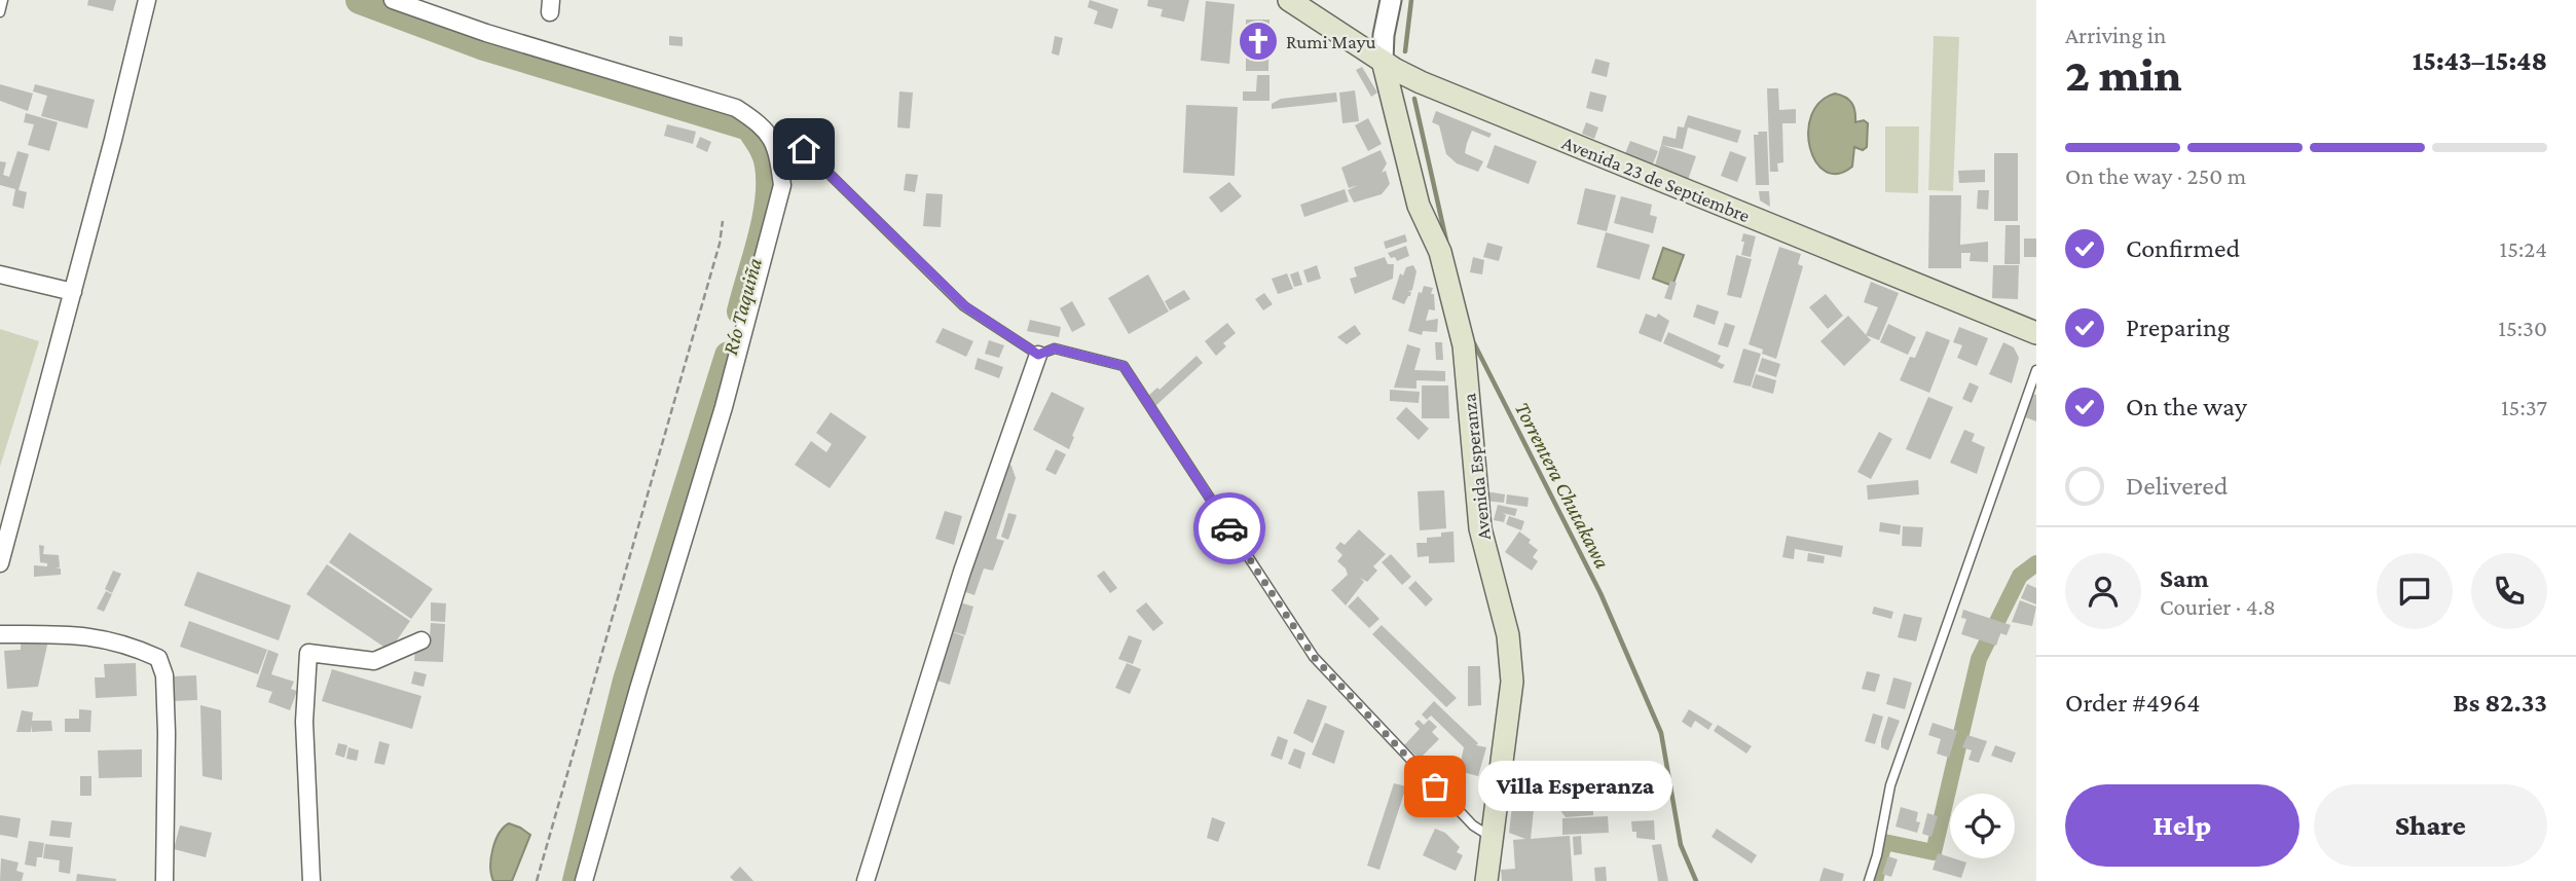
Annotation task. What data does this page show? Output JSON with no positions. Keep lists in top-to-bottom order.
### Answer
{
  "streets": {
    "main road": ["Avenida 23 de Septiembre", "Avenida Esperanza"]
  },
  "crossings": [
    ["Avenida 23 de Septiembre", "Avenida Esperanza"]
  ],
  "water": ["Río Taquiña", "Torrentera Chutakawa"],
  "places": {
    "church": ["Rumi Mayu"],
    "other": ["Villa Esperanza"]
  },
  "page": {
    "heading": ["2 min", "Arriving in", "15:43–15:48"],
    "panel": [
      "Sam",
      "Courier · 4.8",
      "Order #4964",
      "Bs 82.33"
    ],
    "bar": "On the way · 250 m",
    "list": [
      ["Confirmed", "15:24"],
      ["Preparing", "15:30"],
      ["On the way", "15:37"],
      "Delivered"
    ],
    "bubble": "Villa Esperanza",
    "buttons": ["Help", "Share"]
  }
}
